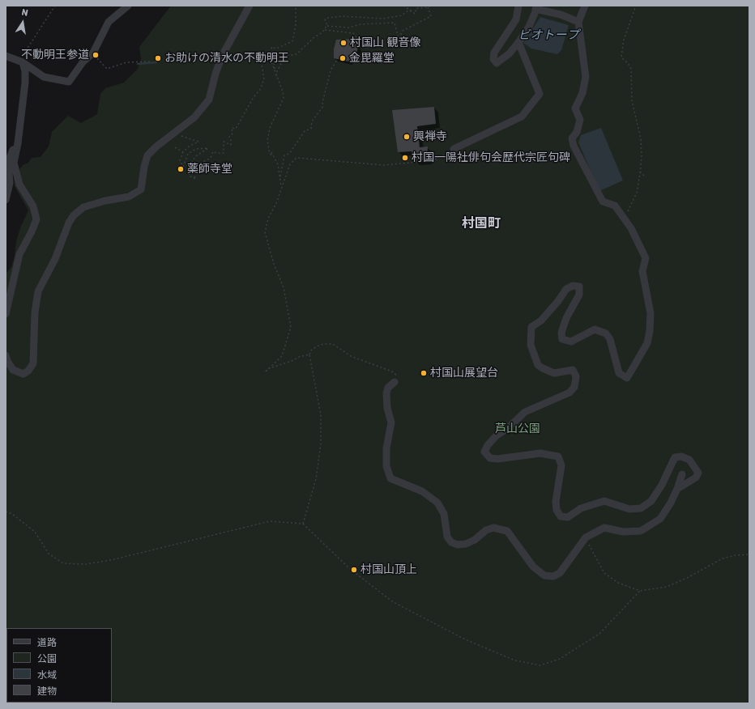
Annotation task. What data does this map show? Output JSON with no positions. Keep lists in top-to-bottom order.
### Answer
{
  "districts": ["村国町"],
  "water": ["ビオトープ"],
  "parks": ["芦山公園"],
  "places": [
    "村国山 観音像",
    "不動明王参道",
    "お助けの清水の不動明王",
    "金毘羅堂",
    "興禅寺",
    "村国一陽社俳句会歴代宗匠句碑",
    "薬師寺堂",
    "村国山展望台",
    "村国山頂上"
  ],
  "legend": [
    "道路",
    "公園",
    "水域",
    "建物"
  ],
  "north": "top"
}
